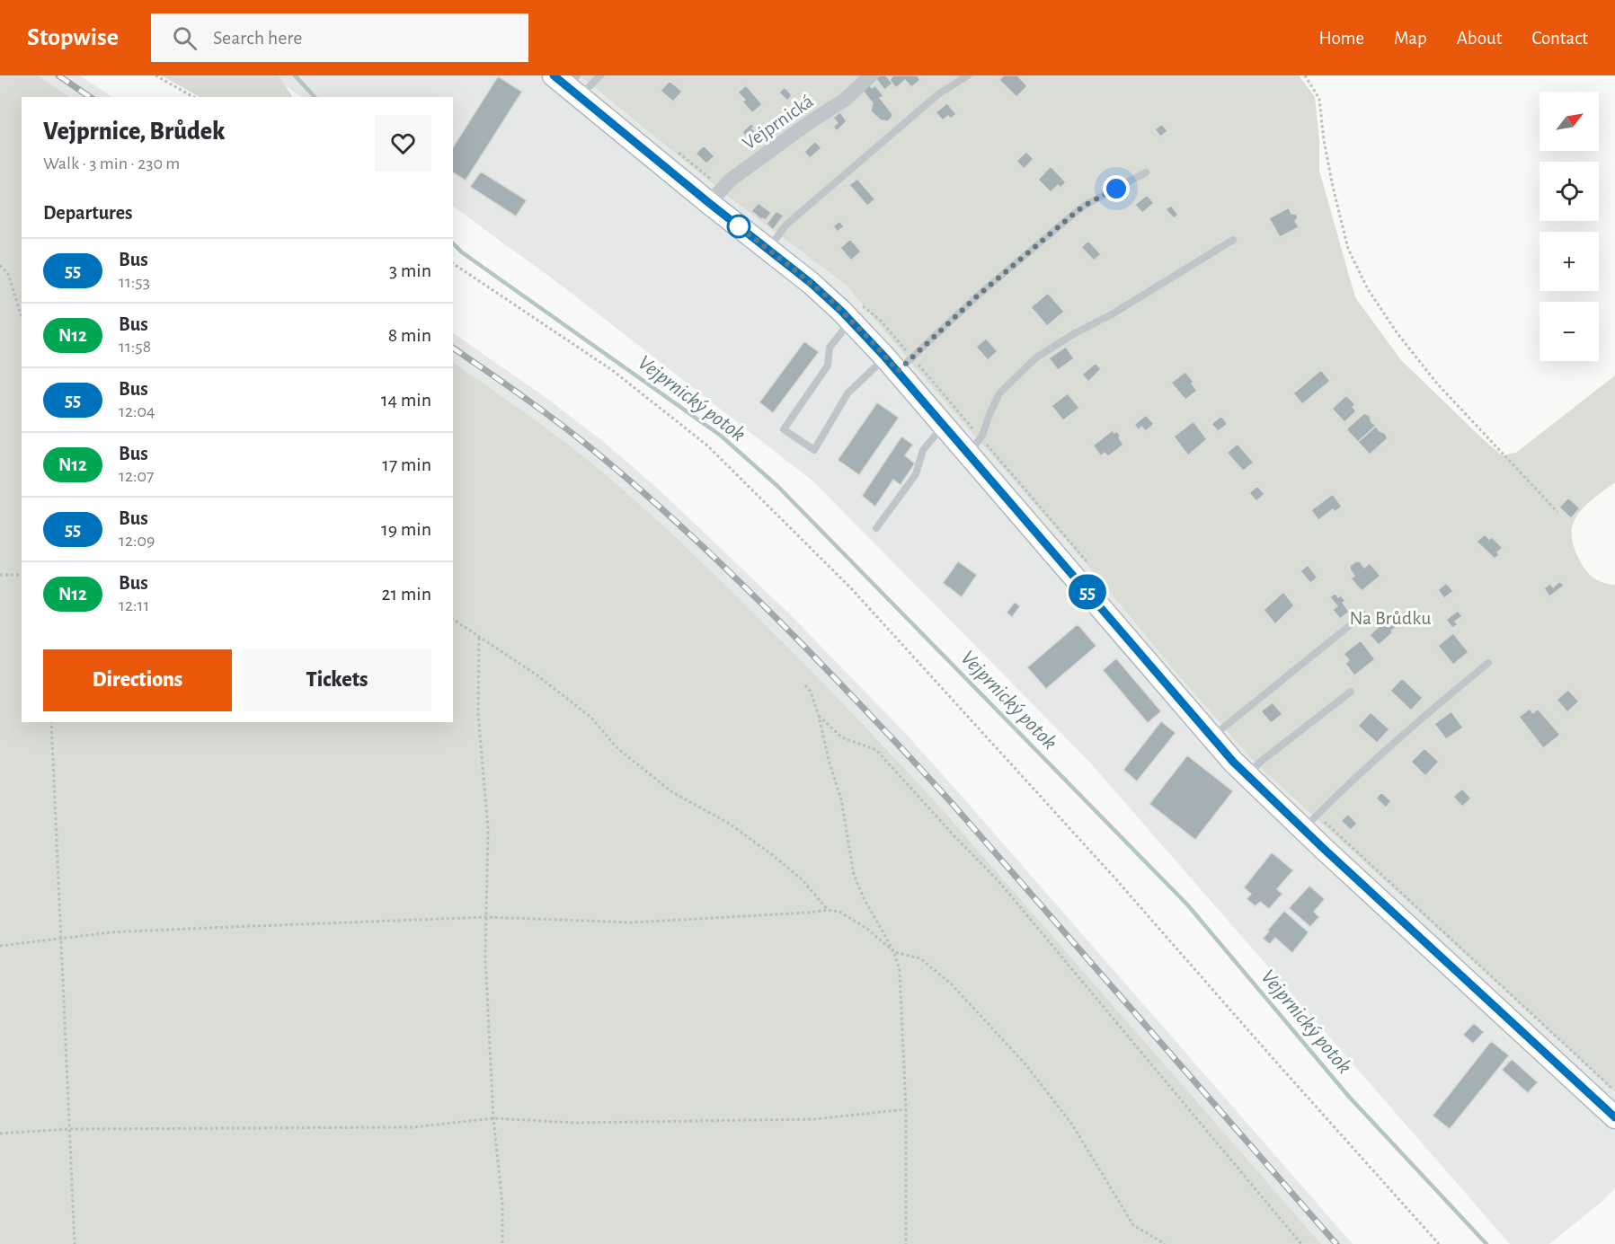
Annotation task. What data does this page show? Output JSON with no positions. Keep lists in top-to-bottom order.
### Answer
{
  "streets": {
    "street": ["Vejprnická"]
  },
  "water": ["Vejprnický potok"],
  "parks": ["Na Brůdku"],
  "lines": ["bus line 55"],
  "north": "top right",
  "page": {
    "header": "Stopwise",
    "search": "Search here",
    "nav": [
      "Home",
      "Map",
      "About",
      "Contact"
    ],
    "on_map": "55",
    "map_buttons": ["+", "−"],
    "heading": [
      ["Vejprnice, Brůdek", "Walk · 3 min · 230 m"],
      "Departures"
    ],
    "list": [
      {
        "mark": "55",
        "name": "Bus",
        "note": "11:53",
        "value": "3 min"
      },
      {
        "mark": "N12",
        "name": "Bus",
        "note": "11:58",
        "value": "8 min"
      },
      {
        "mark": "55",
        "name": "Bus",
        "note": "12:04",
        "value": "14 min"
      },
      {
        "mark": "N12",
        "name": "Bus",
        "note": "12:07",
        "value": "17 min"
      },
      {
        "mark": "55",
        "name": "Bus",
        "note": "12:09",
        "value": "19 min"
      },
      {
        "mark": "N12",
        "name": "Bus",
        "note": "12:11",
        "value": "21 min"
      }
    ],
    "buttons": ["Directions", "Tickets"]
  }
}
